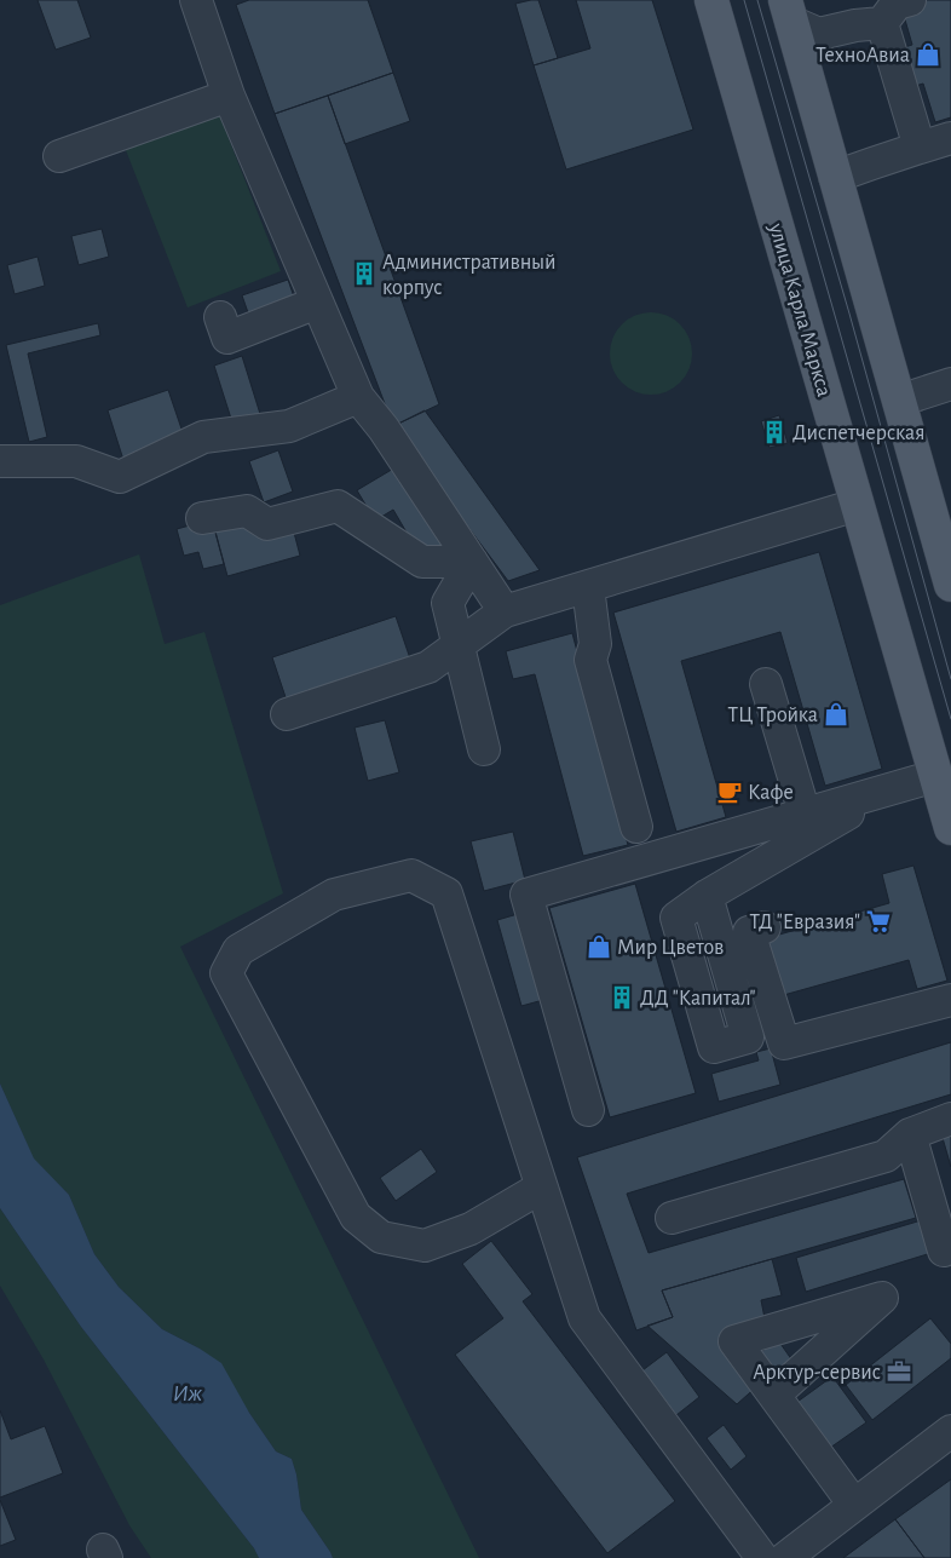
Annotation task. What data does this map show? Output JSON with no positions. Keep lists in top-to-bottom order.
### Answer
{
  "streets": {
    "main road": ["улица Карла Маркса"]
  },
  "water": ["Иж"],
  "places": {
    "shop": ["ТехноАвиа", "ТЦ Тройка", "Мир Цветов"],
    "building": ["Административный корпус", "Диспетчерская", "ДД \"Капитал\""],
    "cafe": ["Кафе"],
    "supermarket": ["ТД \"Евразия\""],
    "office": ["Арктур-сервис"]
  }
}
